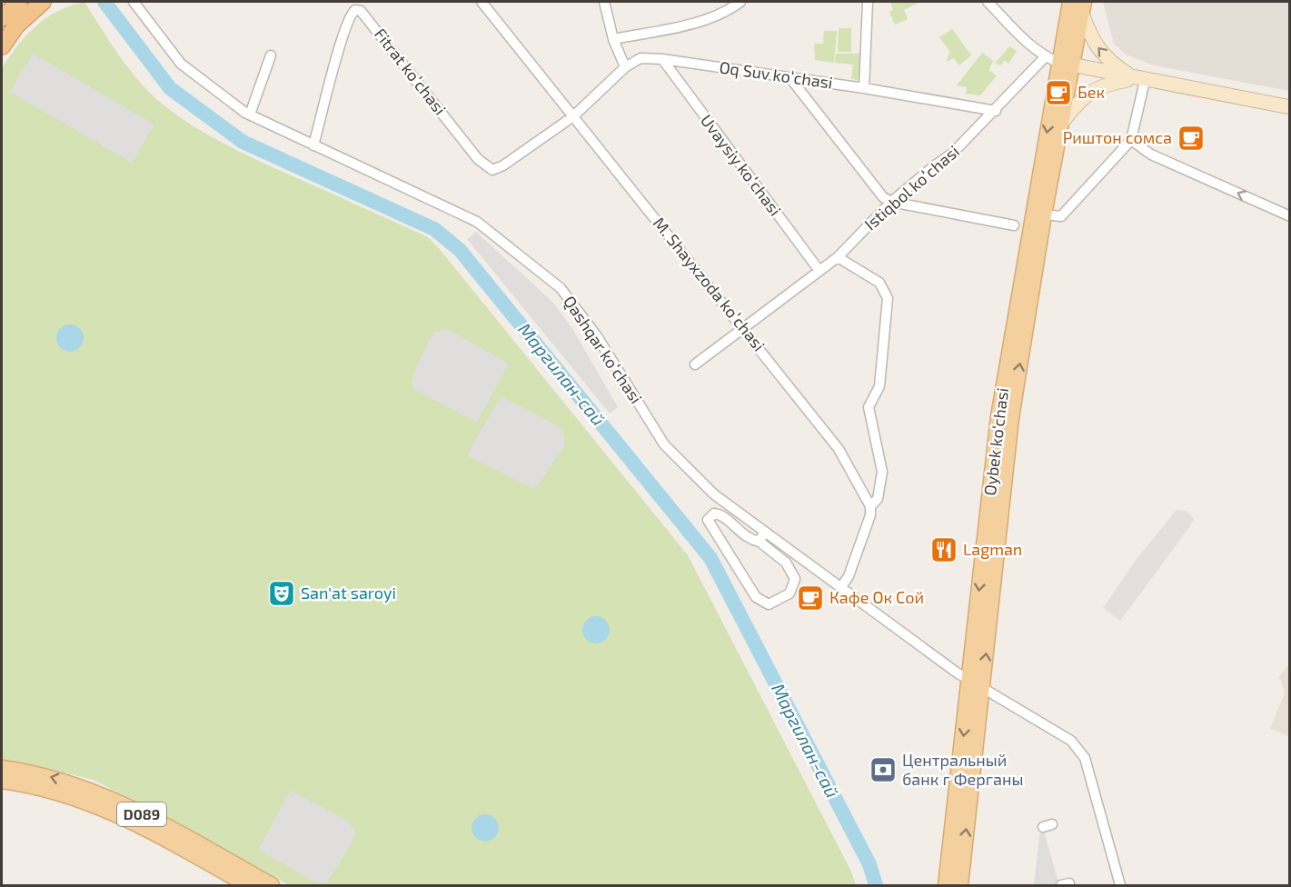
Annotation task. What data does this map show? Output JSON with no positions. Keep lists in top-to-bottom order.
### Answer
{
  "streets": {
    "main road": ["Oybek ko‘chasi", "D089"],
    "street": [
      "Fitrat koʻchasi",
      "Oq Suv koʻchasi",
      "Uvaysiy koʻchasi",
      "Istiqbol koʻchasi",
      "M. Shayxzoda koʻchasi",
      "Qashqar koʻchasi"
    ]
  },
  "crossings": [
    ["Fitrat koʻchasi", "M. Shayxzoda koʻchasi"],
    ["Fitrat koʻchasi", "Qashqar koʻchasi"],
    ["Oq Suv koʻchasi", "Uvaysiy koʻchasi"],
    ["Oq Suv koʻchasi", "Istiqbol koʻchasi"],
    ["Uvaysiy koʻchasi", "Istiqbol koʻchasi"],
    ["Istiqbol koʻchasi", "M. Shayxzoda koʻchasi"],
    ["Istiqbol koʻchasi", "Oybek ko‘chasi"],
    ["Qashqar koʻchasi", "Oybek ko‘chasi"]
  ],
  "water": ["Маргилан-сай"],
  "places": {
    "cafe": ["Бек", "Риштон сомса", "Кафе Ок Сой"],
    "restaurant": ["Lagman"],
    "theatre": ["San'at saroyi"],
    "bank": ["Центральный банк г Ферганы"]
  }
}
